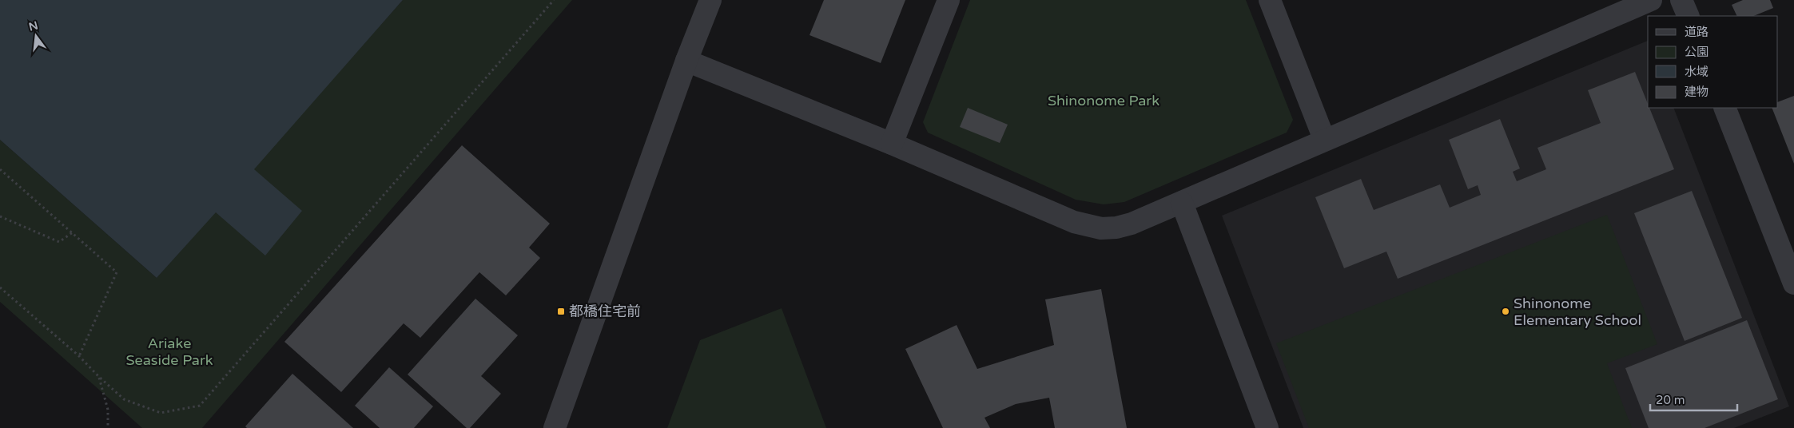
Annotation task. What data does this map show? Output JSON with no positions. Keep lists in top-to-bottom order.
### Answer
{
  "parks": ["Shinonome Park", "Ariake Seaside Park"],
  "places": {
    "transit": ["都橋住宅前"],
    "other": ["Shinonome Elementary School"]
  },
  "legend": [
    "道路",
    "公園",
    "水域",
    "建物"
  ],
  "scale_bar": "20 m",
  "north": "top"
}
